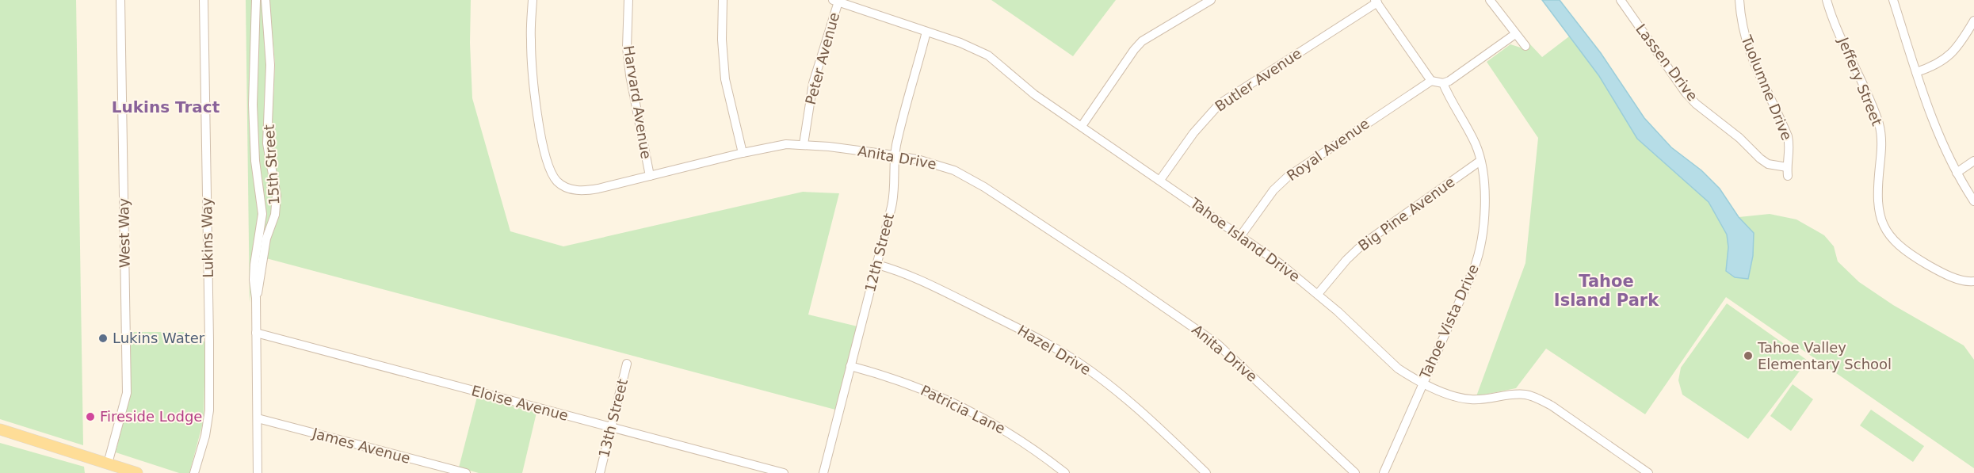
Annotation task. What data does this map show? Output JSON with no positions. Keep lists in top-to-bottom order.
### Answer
{
  "streets": {
    "street": [
      "Peter Avenue",
      "Lassen Drive",
      "Butler Avenue",
      "Jeffery Street",
      "Tuolumne Drive",
      "Harvard Avenue",
      "Royal Avenue",
      "Anita Drive",
      "15th Street",
      "Big Pine Avenue",
      "West Way",
      "Lukins Way",
      "Tahoe Island Drive",
      "12th Street",
      "Tahoe Vista Drive",
      "Hazel Drive",
      "Eloise Avenue",
      "Patricia Lane",
      "13th Street",
      "James Avenue"
    ]
  },
  "crossings": [
    ["Peter Avenue", "Anita Drive"],
    ["Peter Avenue", "Tahoe Island Drive"],
    ["Lassen Drive", "Tuolumne Drive"],
    ["Butler Avenue", "Tahoe Island Drive"],
    ["Harvard Avenue", "Anita Drive"],
    ["Royal Avenue", "Tahoe Island Drive"],
    ["Anita Drive", "12th Street"],
    ["15th Street", "Eloise Avenue"],
    ["15th Street", "James Avenue"],
    ["Big Pine Avenue", "Tahoe Island Drive"],
    ["Big Pine Avenue", "Tahoe Vista Drive"],
    ["Tahoe Island Drive", "12th Street"],
    ["Tahoe Island Drive", "Tahoe Vista Drive"],
    ["12th Street", "Hazel Drive"],
    ["12th Street", "Patricia Lane"],
    ["Eloise Avenue", "13th Street"]
  ],
  "districts": ["Lukins Tract", "Tahoe Island Park"],
  "places": ["Lukins Water", "Tahoe Valley Elementary School", "Fireside Lodge"]
}
